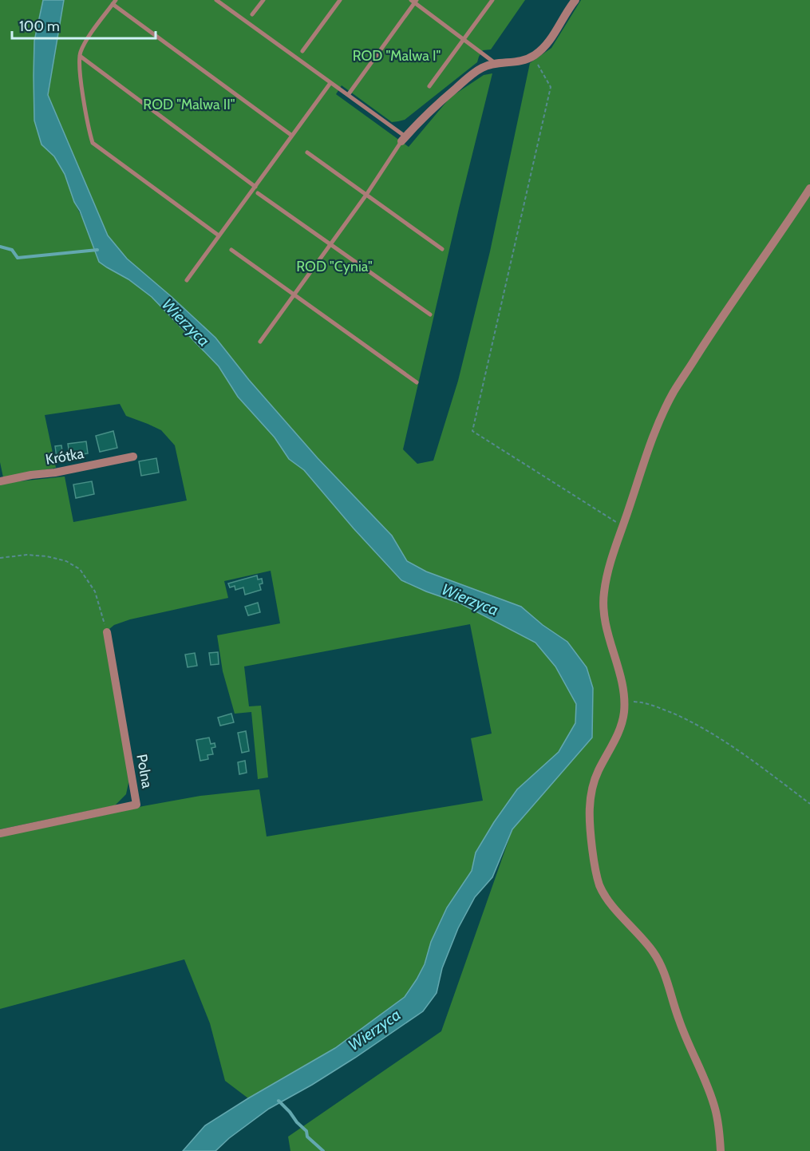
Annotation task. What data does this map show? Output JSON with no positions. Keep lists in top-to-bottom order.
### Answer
{
  "streets": {
    "street": ["Krótka", "Polna"]
  },
  "water": ["Wierzyca"],
  "parks": ["ROD \"Malwa I\"", "ROD \"Malwa II\"", "ROD \"Cynia\""],
  "scale_bar": "100 m"
}
